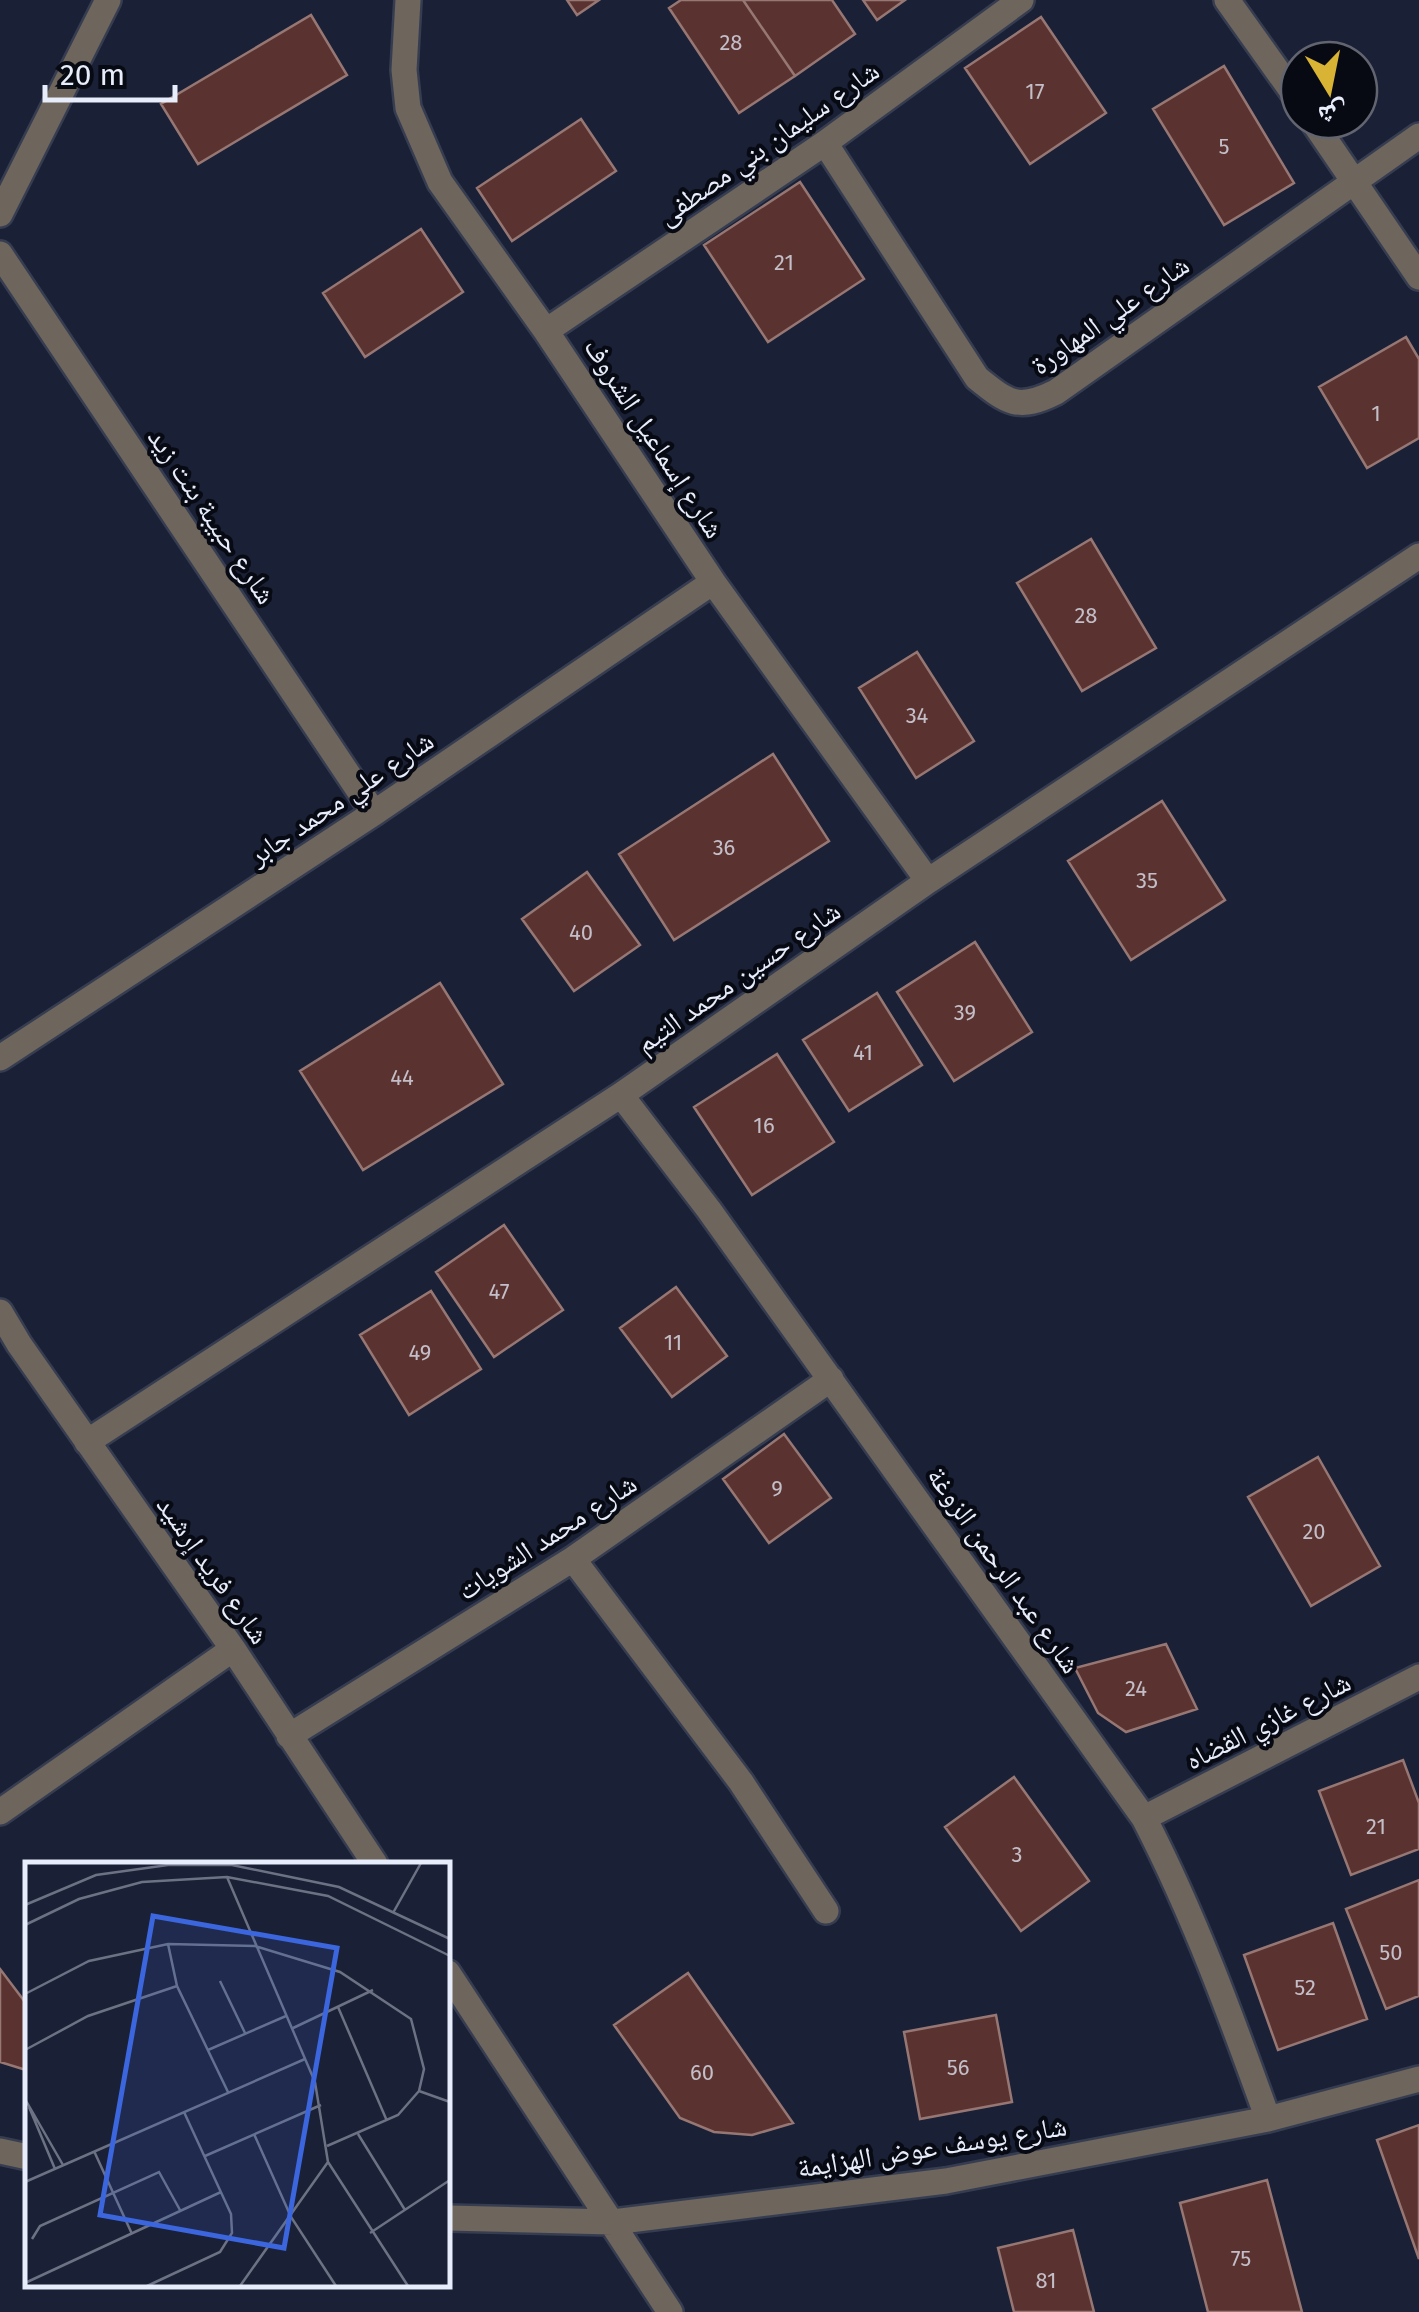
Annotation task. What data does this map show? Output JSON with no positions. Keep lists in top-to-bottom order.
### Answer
{
  "streets": {
    "street": [
      "شارع سليمان بني مصطفى",
      "شارع علي المهاورة",
      "شارع إسماعيل الشروف",
      "شارع حبيبة بنت زيد",
      "شارع علي محمد جابر",
      "شارع حسين محمد التيم",
      "شارع محمد الشويات",
      "شارع فريد إرشيد",
      "شارع عبد الرحمن الزوغة",
      "شارع غازي القضاه",
      "شارع يوسف عوض الهزايمة"
    ]
  },
  "crossings": [
    ["شارع سليمان بني مصطفى", "شارع علي المهاورة"],
    ["شارع سليمان بني مصطفى", "شارع إسماعيل الشروف"],
    ["شارع إسماعيل الشروف", "شارع علي محمد جابر"],
    ["شارع إسماعيل الشروف", "شارع حسين محمد التيم"],
    ["شارع حبيبة بنت زيد", "شارع علي محمد جابر"],
    ["شارع حسين محمد التيم", "شارع فريد إرشيد"],
    ["شارع حسين محمد التيم", "شارع عبد الرحمن الزوغة"],
    ["شارع محمد الشويات", "شارع فريد إرشيد"],
    ["شارع محمد الشويات", "شارع عبد الرحمن الزوغة"],
    ["شارع عبد الرحمن الزوغة", "شارع غازي القضاه"],
    ["شارع عبد الرحمن الزوغة", "شارع يوسف عوض الهزايمة"]
  ],
  "house_numbers": [
    "28",
    "17",
    "5",
    "21",
    "1",
    "28",
    "34",
    "36",
    "35",
    "40",
    "39",
    "41",
    "44",
    "16",
    "47",
    "11",
    "49",
    "9",
    "20",
    "24",
    "21",
    "3",
    "50",
    "52",
    "56",
    "60",
    "75",
    "81"
  ],
  "scale_bar": "20 m",
  "north": "bottom"
}
